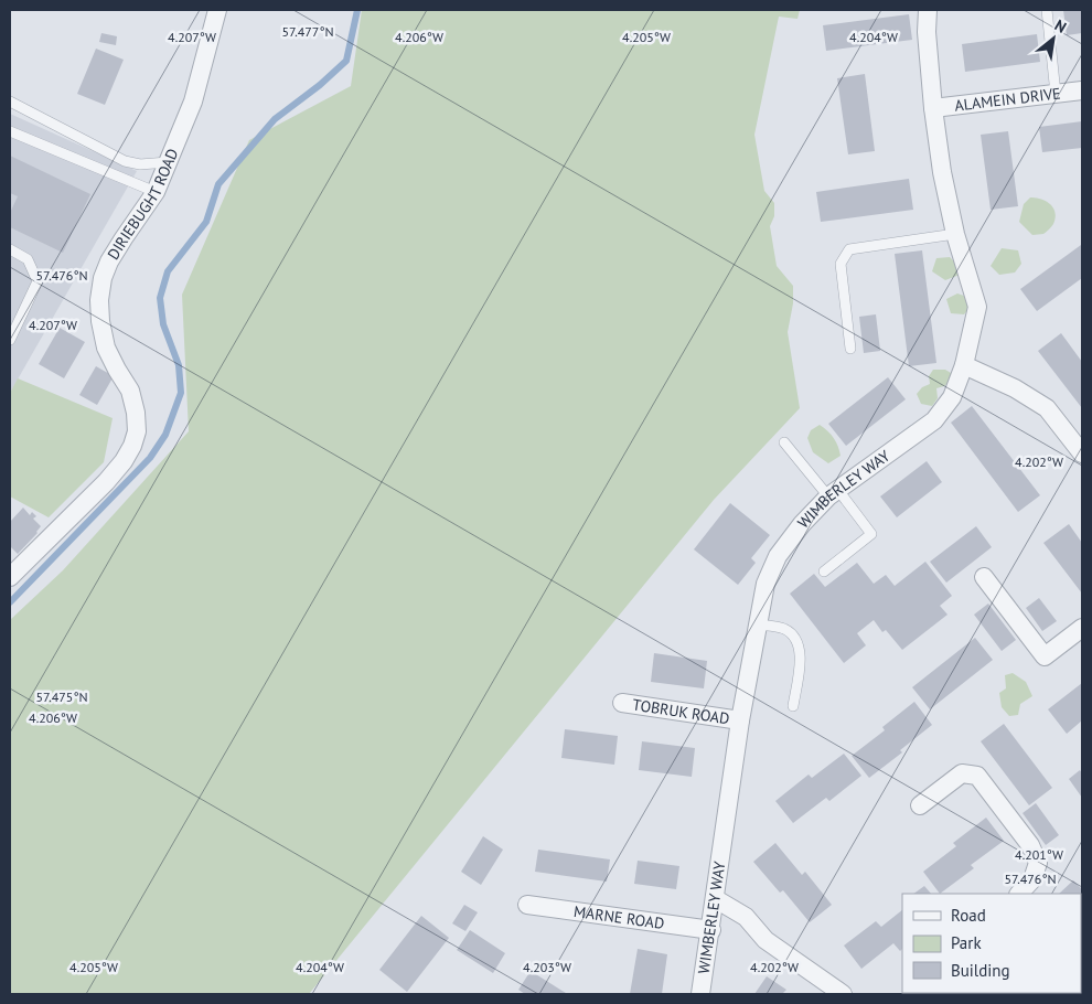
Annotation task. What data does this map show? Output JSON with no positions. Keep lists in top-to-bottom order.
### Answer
{
  "streets": {
    "street": [
      "ALAMEIN DRIVE",
      "DIRIEBUGHT ROAD",
      "WIMBERLEY WAY",
      "TOBRUK ROAD",
      "MARNE ROAD"
    ]
  },
  "crossings": [
    ["ALAMEIN DRIVE", "WIMBERLEY WAY"],
    ["WIMBERLEY WAY", "TOBRUK ROAD"],
    ["WIMBERLEY WAY", "MARNE ROAD"]
  ],
  "legend": ["Road", "Park", "Building"],
  "north": "top right",
  "coordinates": [
    "57.477°N",
    "4.207°W",
    "4.206°W",
    "4.205°W",
    "4.204°W",
    "57.476°N",
    "4.202°W",
    "57.475°N",
    "4.201°W",
    "4.203°W"
  ]
}
